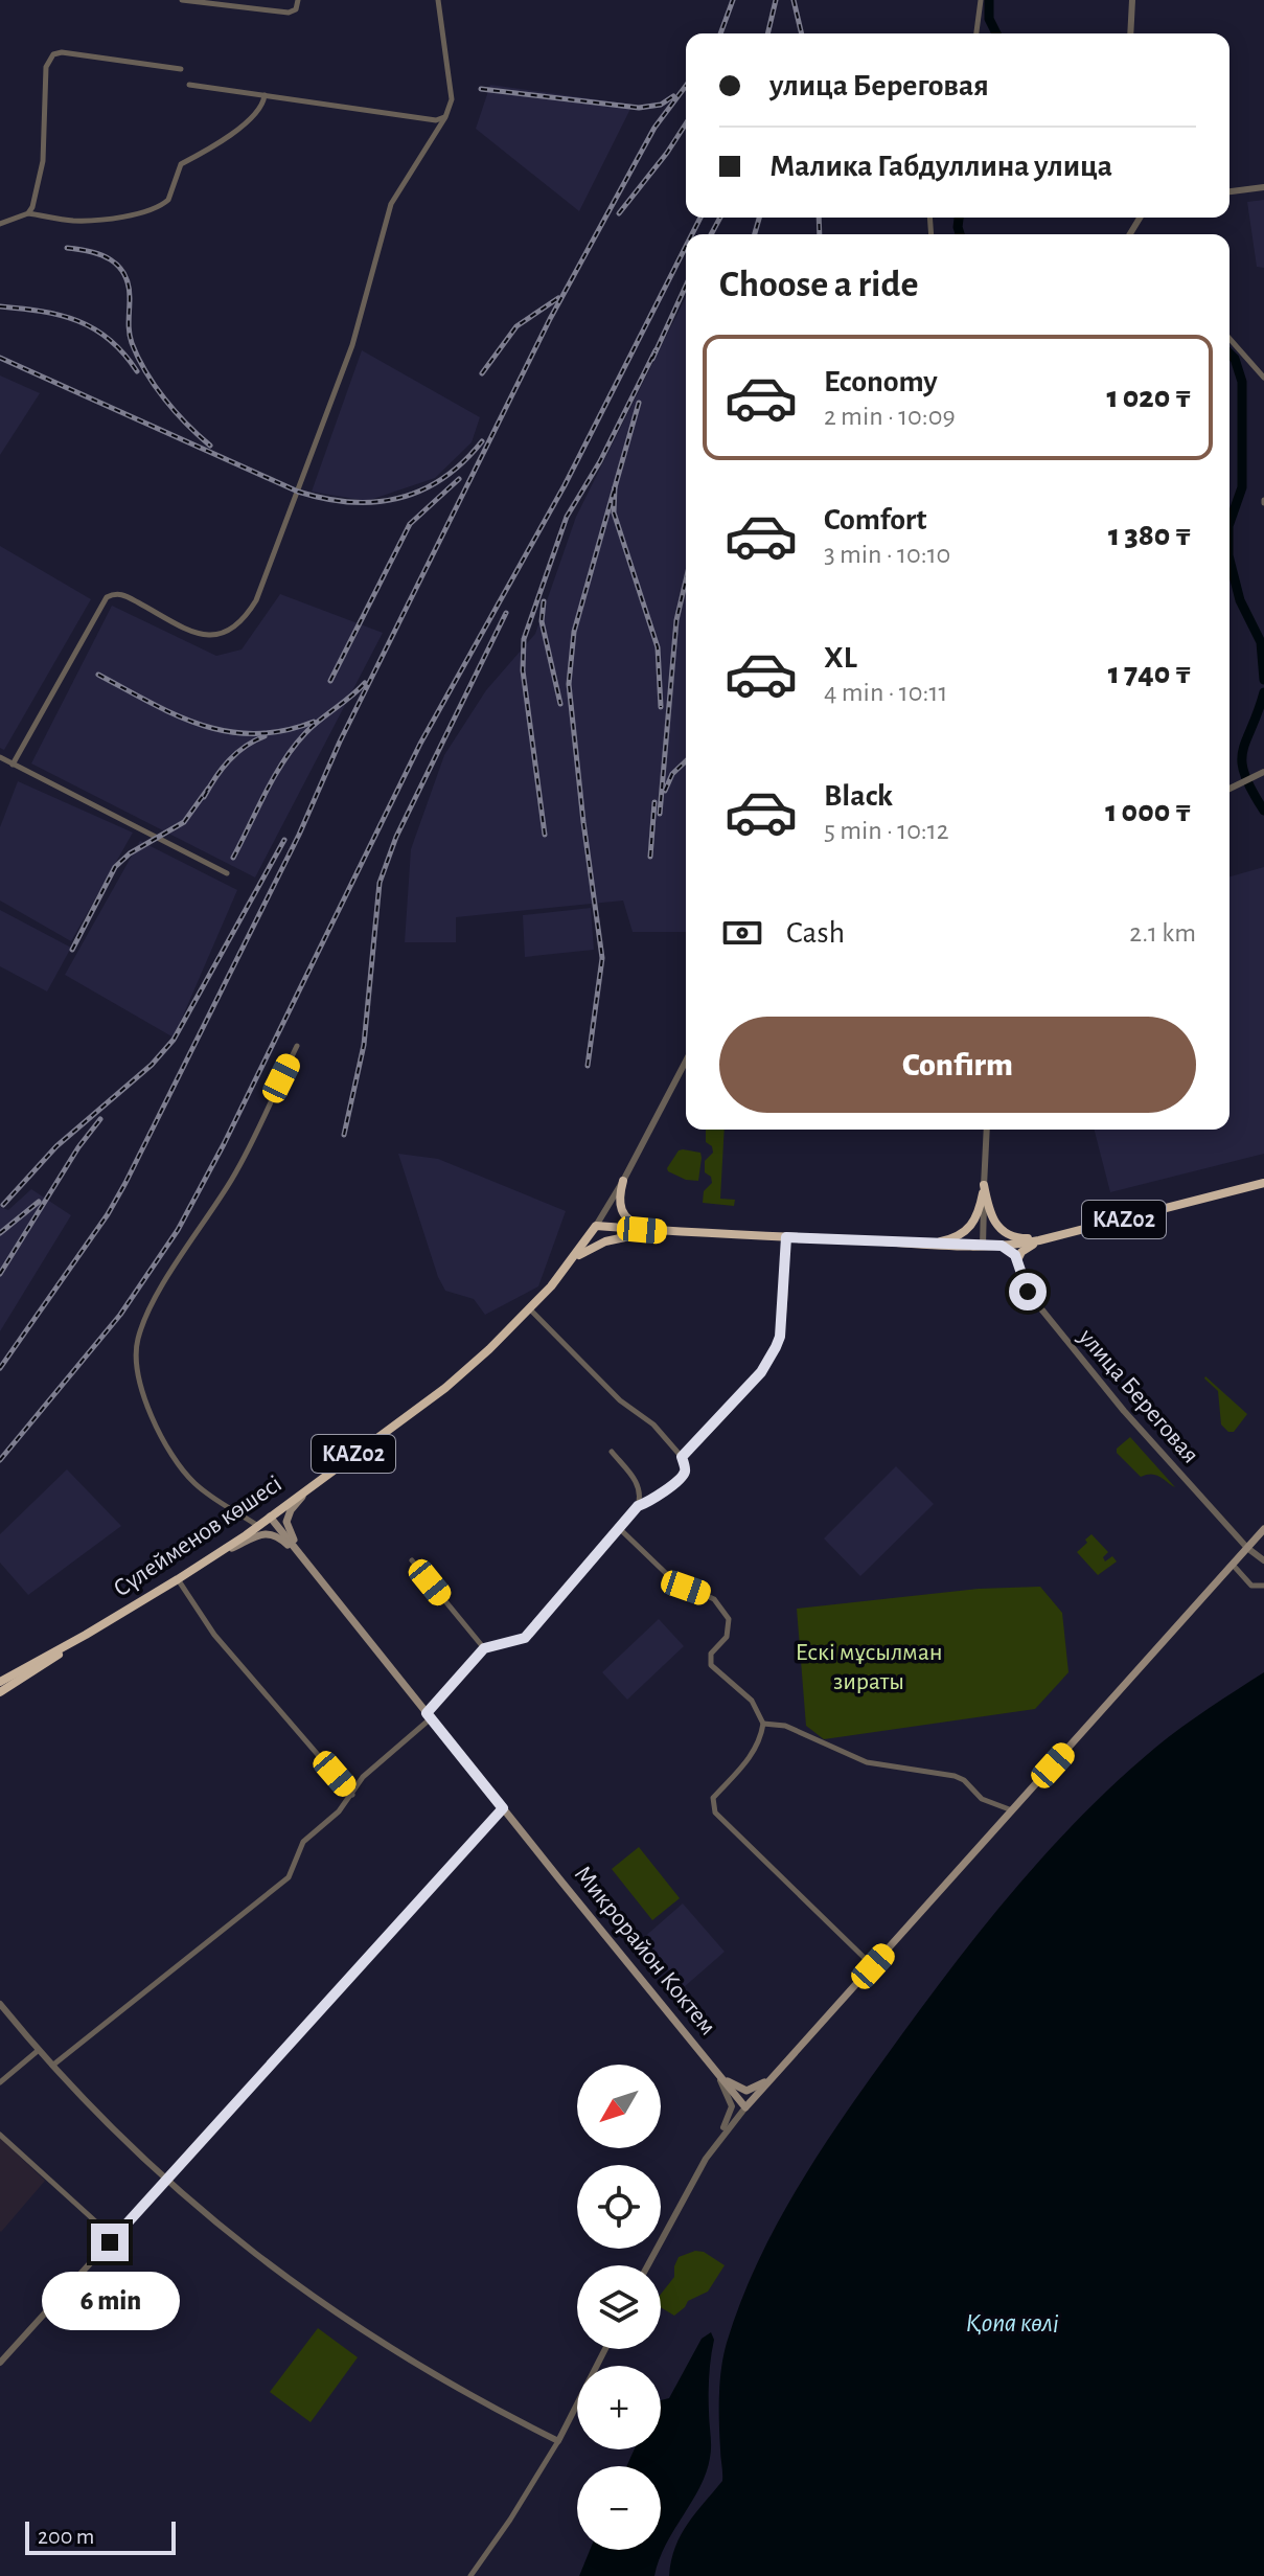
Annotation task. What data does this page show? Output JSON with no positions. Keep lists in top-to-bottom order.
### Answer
{
  "streets": {
    "highway": ["KАZ02", "Сүлейменов көшесі"],
    "main road": ["Микрорайон Коктем"],
    "street": ["улица Береговая"]
  },
  "crossings": [
    ["KАZ02", "Сүлейменов көшесі"]
  ],
  "water": ["Қопа көлі"],
  "parks": ["Ескі мұсылман зираты"],
  "scale_bar": "200 m",
  "north": "bottom left",
  "page": {
    "banner": ["улица Береговая", "Малика Габдуллина улица"],
    "heading": "Choose a ride",
    "list": [
      {
        "name": "Economy",
        "note": "2 min · 10:09",
        "value": "1 020 ₸"
      },
      {
        "name": "Comfort",
        "note": "3 min · 10:10",
        "value": "1 380 ₸"
      },
      {
        "name": "XL",
        "note": "4 min · 10:11",
        "value": "1 740 ₸"
      },
      {
        "name": "Black",
        "note": "5 min · 10:12",
        "value": "1 000 ₸"
      }
    ],
    "pay": ["Cash", "2.1 km"],
    "buttons": "Confirm",
    "map_buttons": ["+", "−"],
    "bubble": "6 min",
    "scale": "200 m"
  }
}
